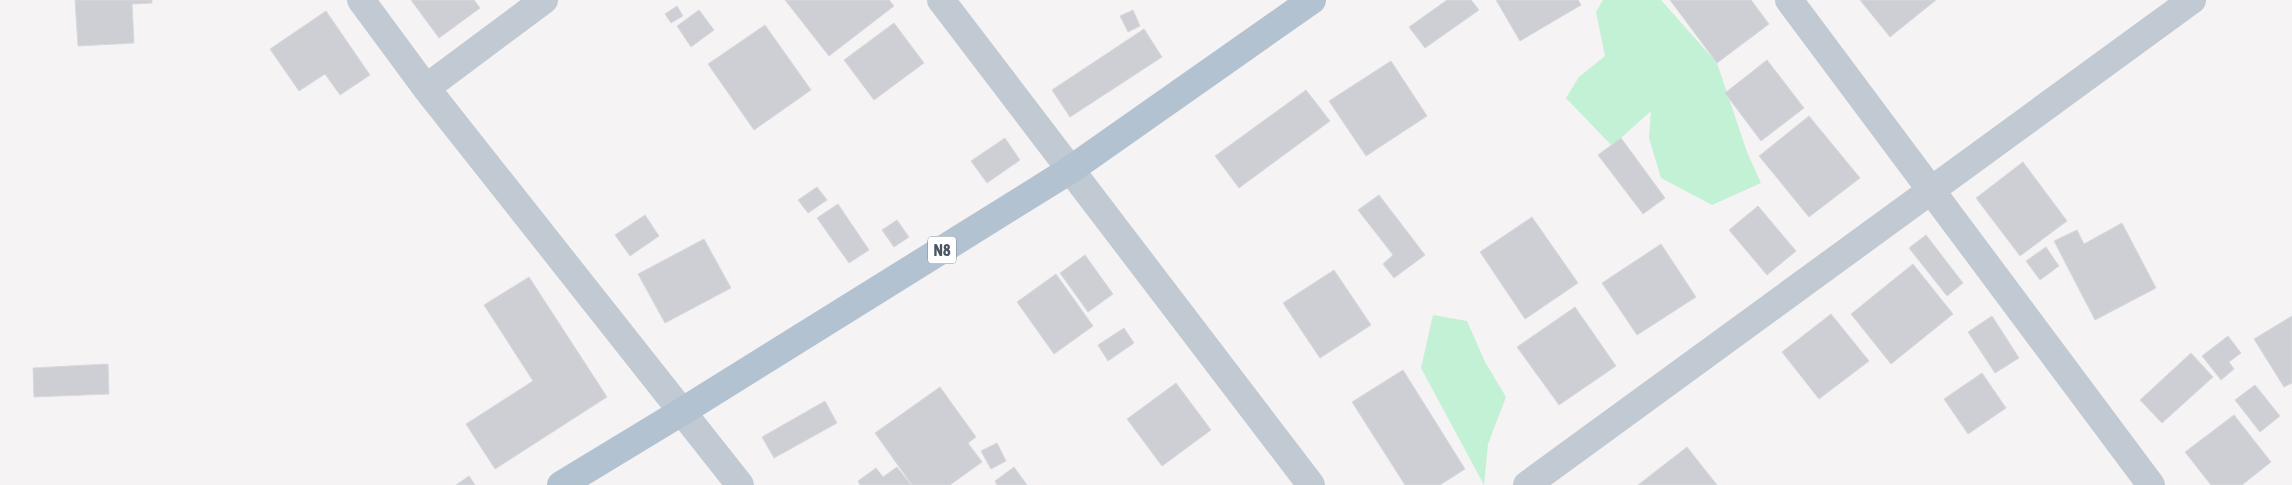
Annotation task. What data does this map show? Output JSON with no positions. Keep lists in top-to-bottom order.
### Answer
{
  "streets": {
    "main road": ["N8"]
  }
}
